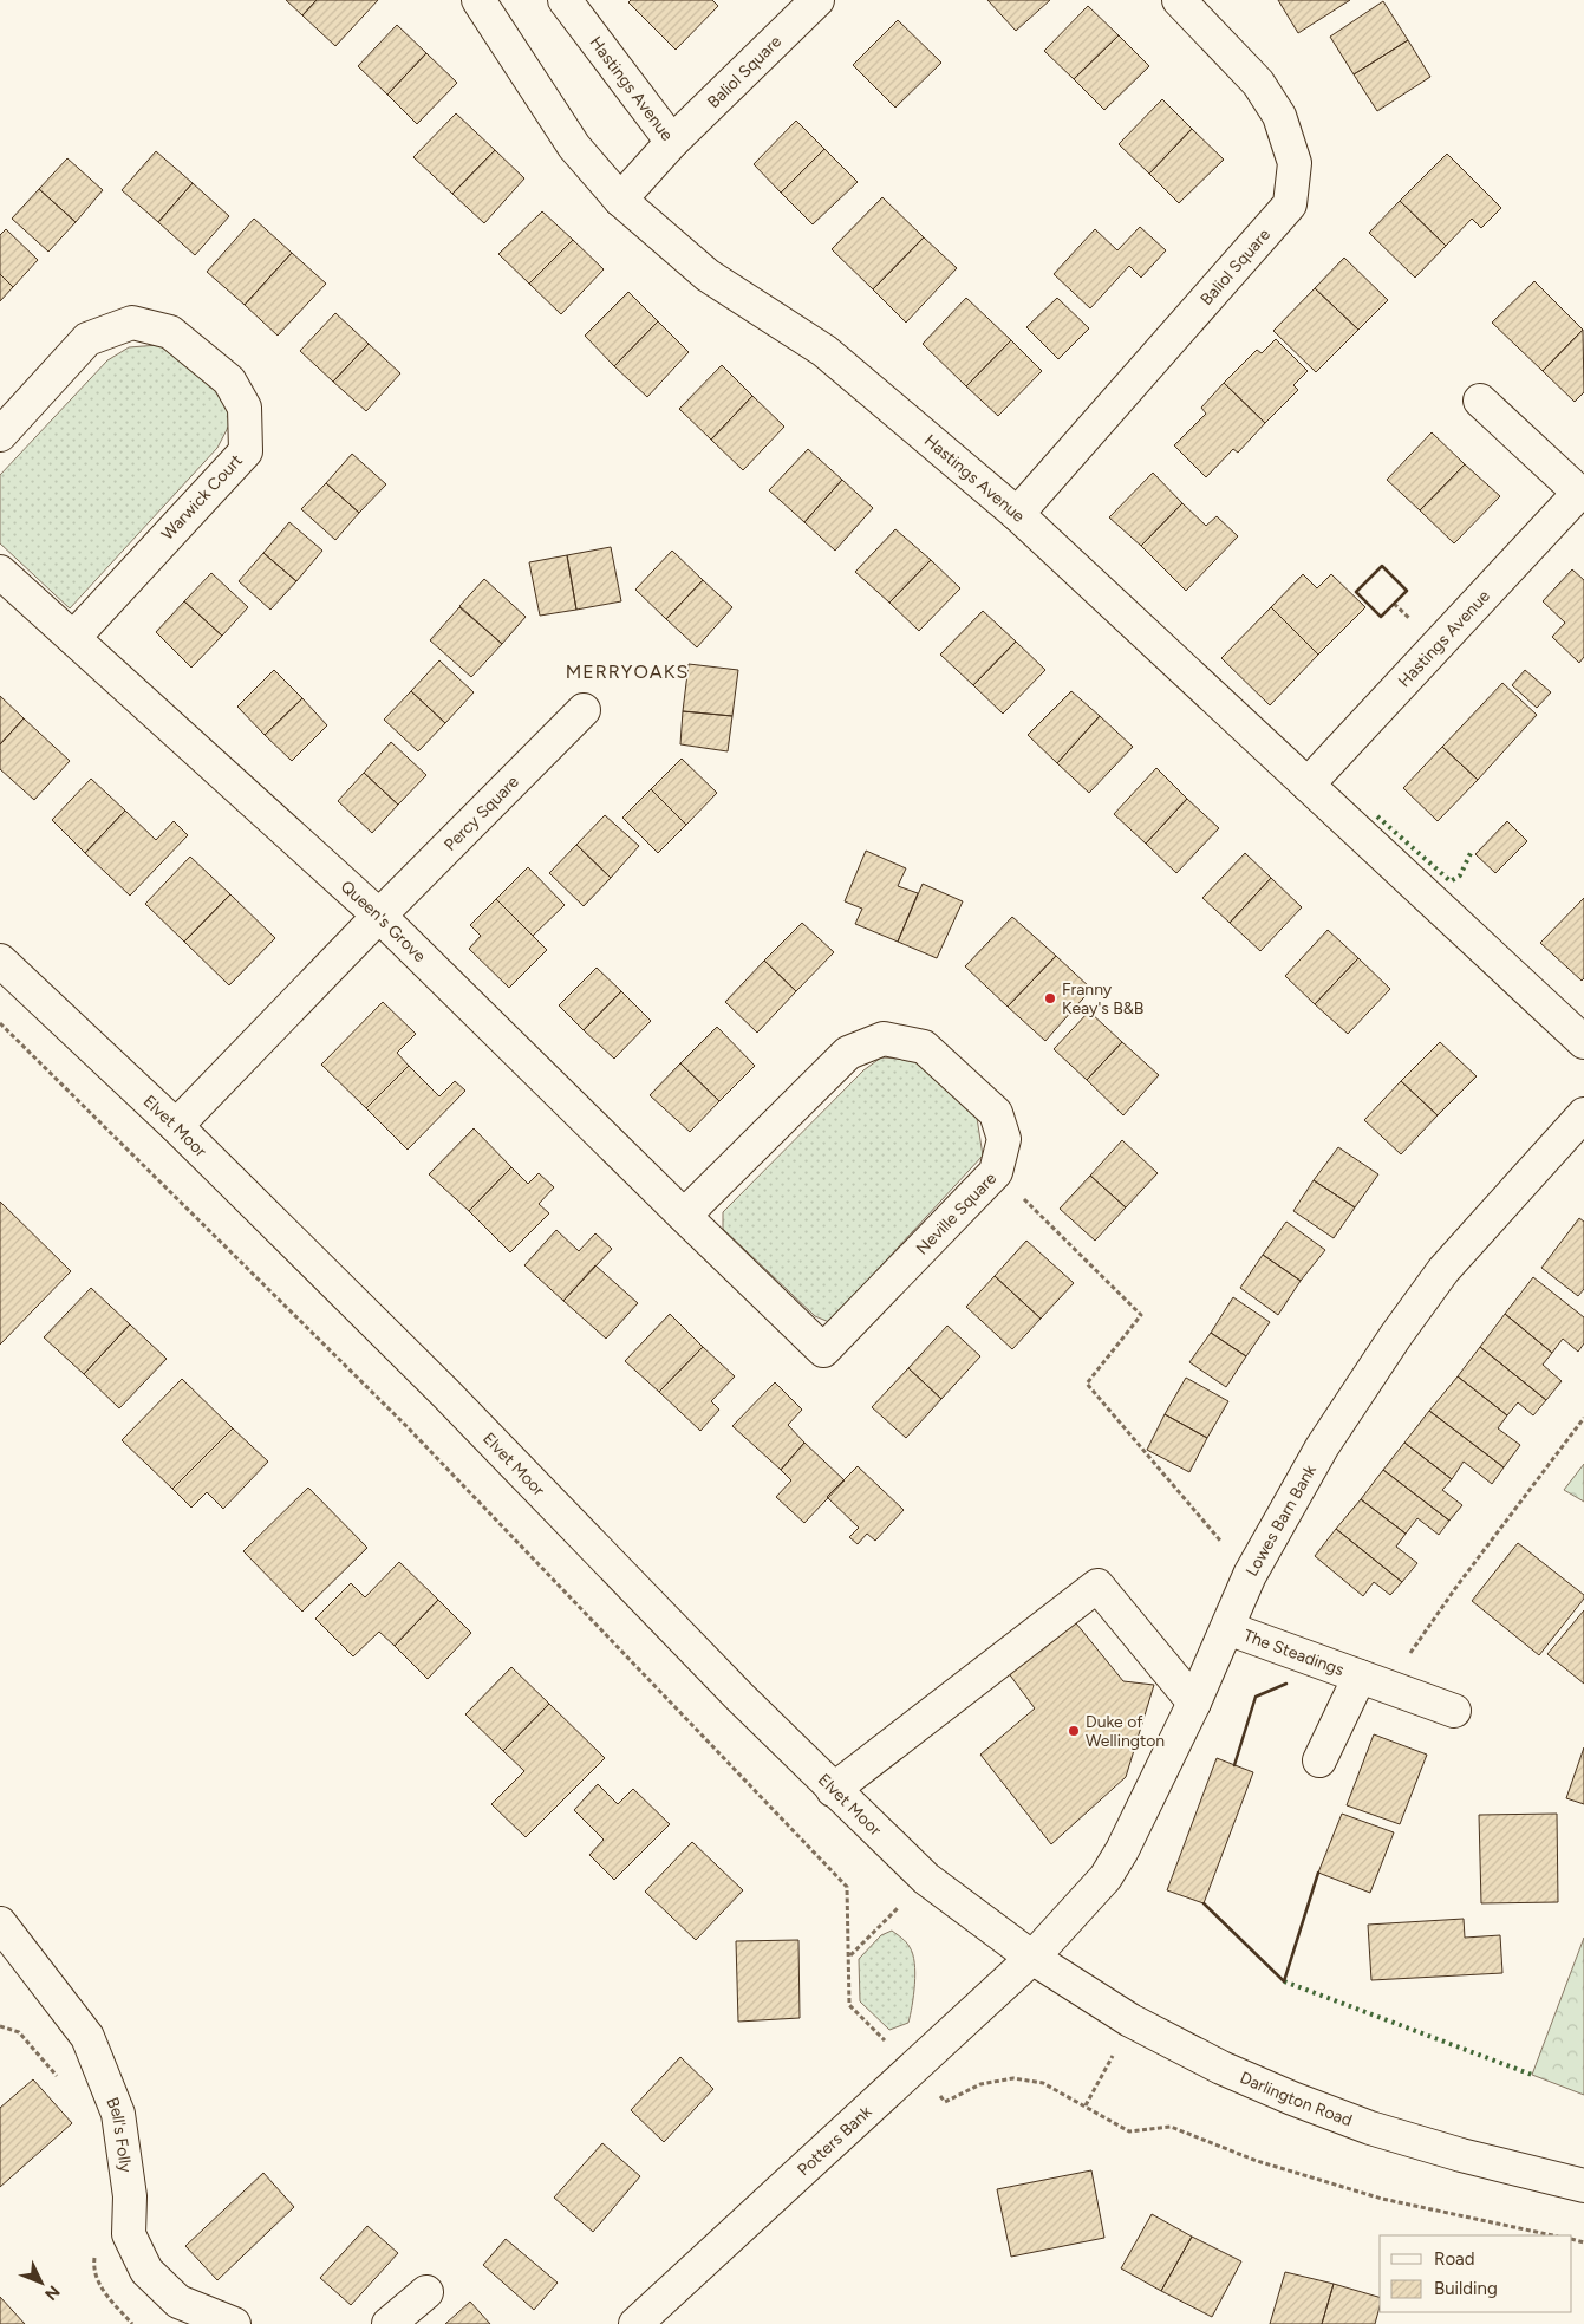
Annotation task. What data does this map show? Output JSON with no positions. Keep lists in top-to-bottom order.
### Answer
{
  "streets": {
    "main road": [
      "Baliol Square",
      "Hastings Avenue",
      "Warwick Court",
      "Percy Square",
      "Queen's Grove",
      "Elvet Moor",
      "Neville Square",
      "Lowes Barn Bank",
      "The Steadings",
      "Darlington Road",
      "Bell's Folly",
      "Potters Bank"
    ]
  },
  "crossings": [
    ["Baliol Square", "Hastings Avenue"],
    ["Warwick Court", "Queen's Grove"],
    ["Percy Square", "Queen's Grove"],
    ["Percy Square", "Elvet Moor"],
    ["Queen's Grove", "Neville Square"],
    ["Elvet Moor", "Lowes Barn Bank"],
    ["Elvet Moor", "Darlington Road"],
    ["Elvet Moor", "Potters Bank"],
    ["Lowes Barn Bank", "The Steadings"],
    ["Lowes Barn Bank", "Darlington Road"],
    ["Lowes Barn Bank", "Potters Bank"],
    ["Darlington Road", "Potters Bank"]
  ],
  "districts": ["MERRYOAKS"],
  "places": ["Franny Keay's B&B", "Duke of Wellington"],
  "legend": ["Road", "Building"],
  "north": "bottom right"
}
